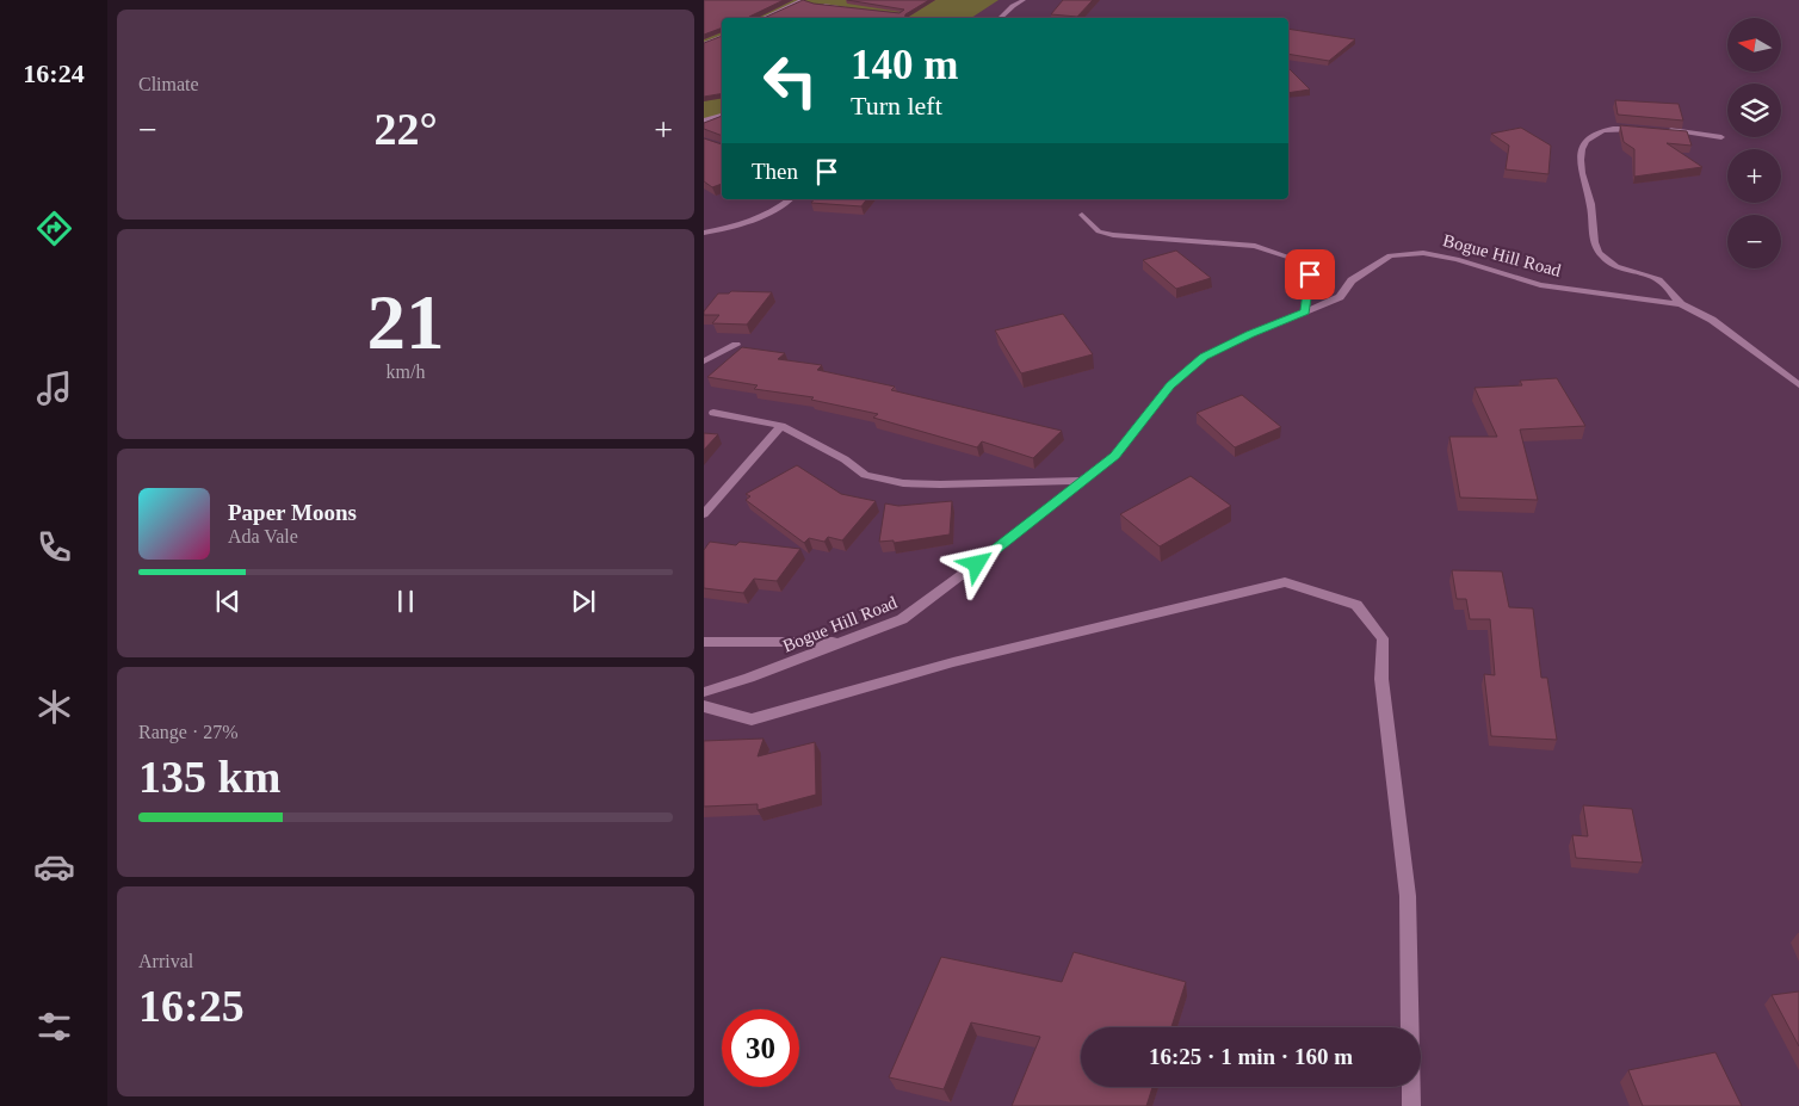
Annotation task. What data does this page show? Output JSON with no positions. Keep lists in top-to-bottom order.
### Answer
{
  "streets": {
    "street": ["Bogue Hill Road"]
  },
  "north": "left",
  "page": {
    "tabs": "16:24",
    "tile": [
      "Climate",
      ["21", "km/h"],
      ["Range · 27%", "135 km"],
      ["Arrival", "16:25"]
    ],
    "map_buttons": ["+", "−"],
    "turn": ["140 m", "Turn left"],
    "heat": ["−", "22°", "+"],
    "then": "Then",
    "song": ["Paper Moons", "Ada Vale"],
    "limit": "30",
    "trip": "16:25 · 1 min · 160 m"
  }
}
